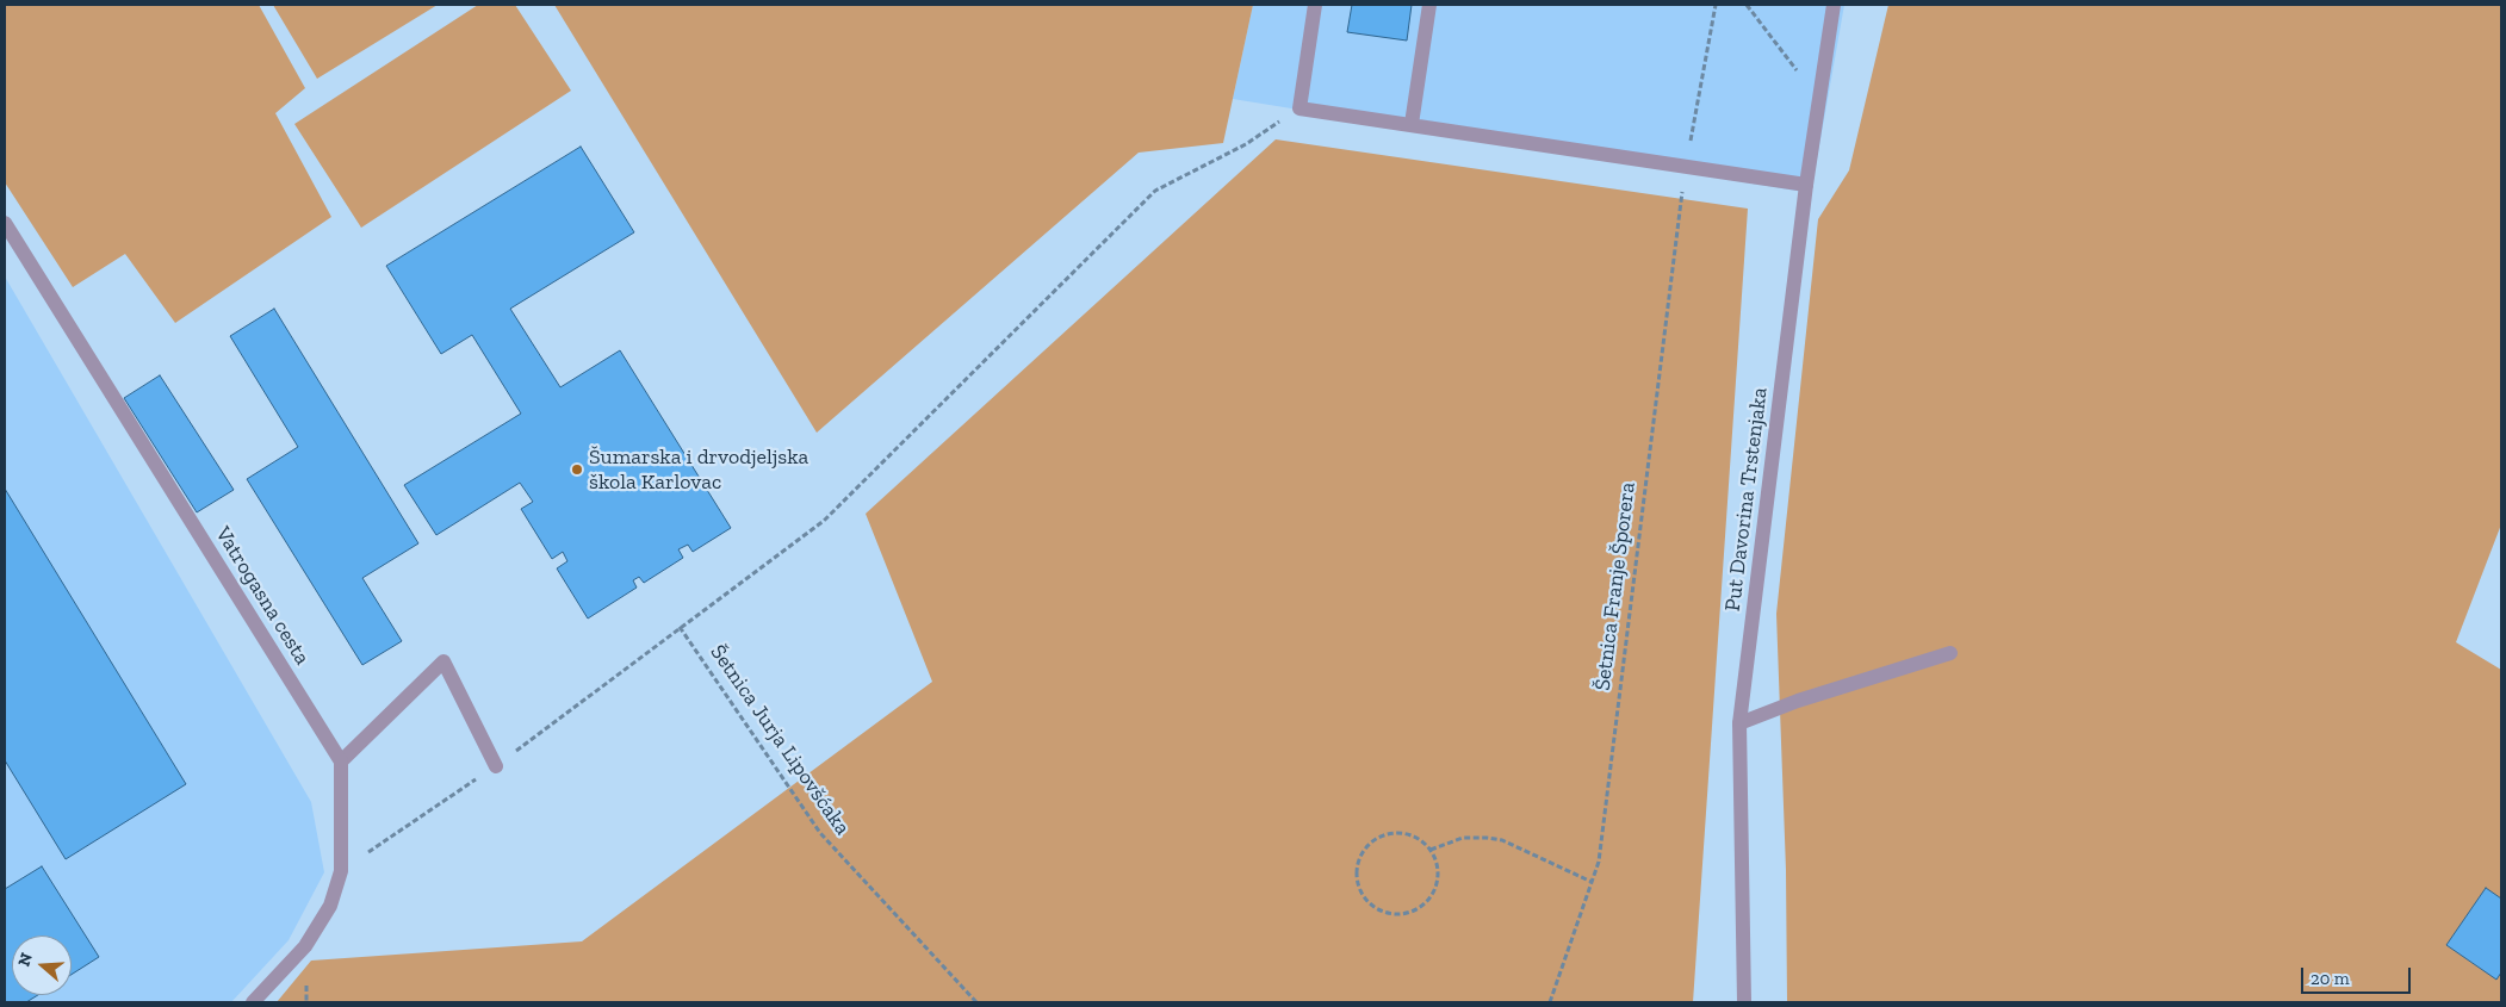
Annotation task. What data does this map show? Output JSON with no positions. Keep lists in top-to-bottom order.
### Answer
{
  "streets": {
    "street": ["Put Davorina Trstenjaka", "Vatrogasna cesta"],
    "path": ["Šetnica Franje Šporera", "Šetnica Jurja Lipovšćaka"]
  },
  "places": ["Šumarska i drvodjeljska škola Karlovac"],
  "scale_bar": "20 m",
  "north": "left"
}
